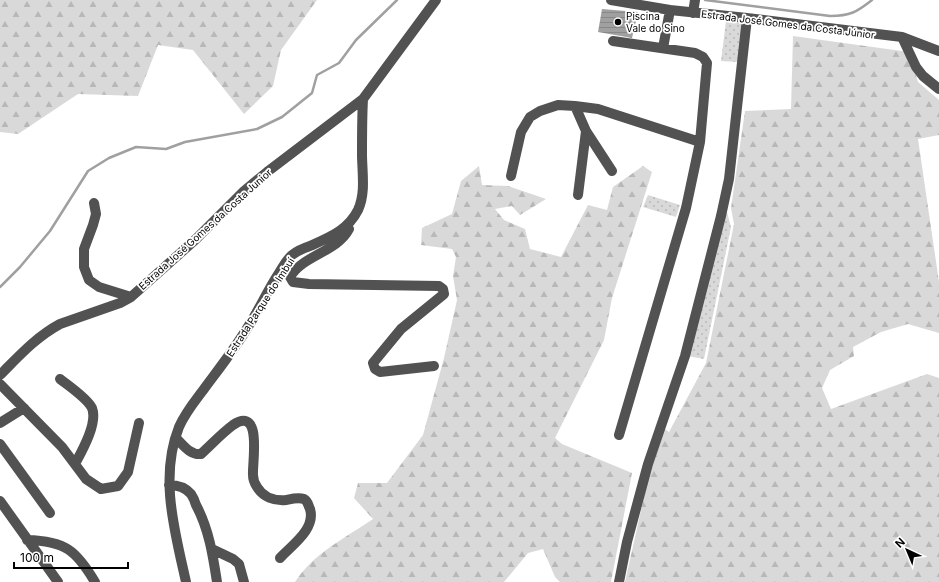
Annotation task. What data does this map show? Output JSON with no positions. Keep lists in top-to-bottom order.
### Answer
{
  "streets": {
    "street": ["Estrada José Gomes da Costa Júnior", "Estrada José Gomes da Costa Junior", "Estrada Parque do Imbuí"]
  },
  "crossings": [
    ["Estrada José Gomes da Costa Junior", "Estrada Parque do Imbuí"]
  ],
  "places": ["Piscina Vale do Sino"],
  "scale_bar": "100 m",
  "north": "top left"
}
